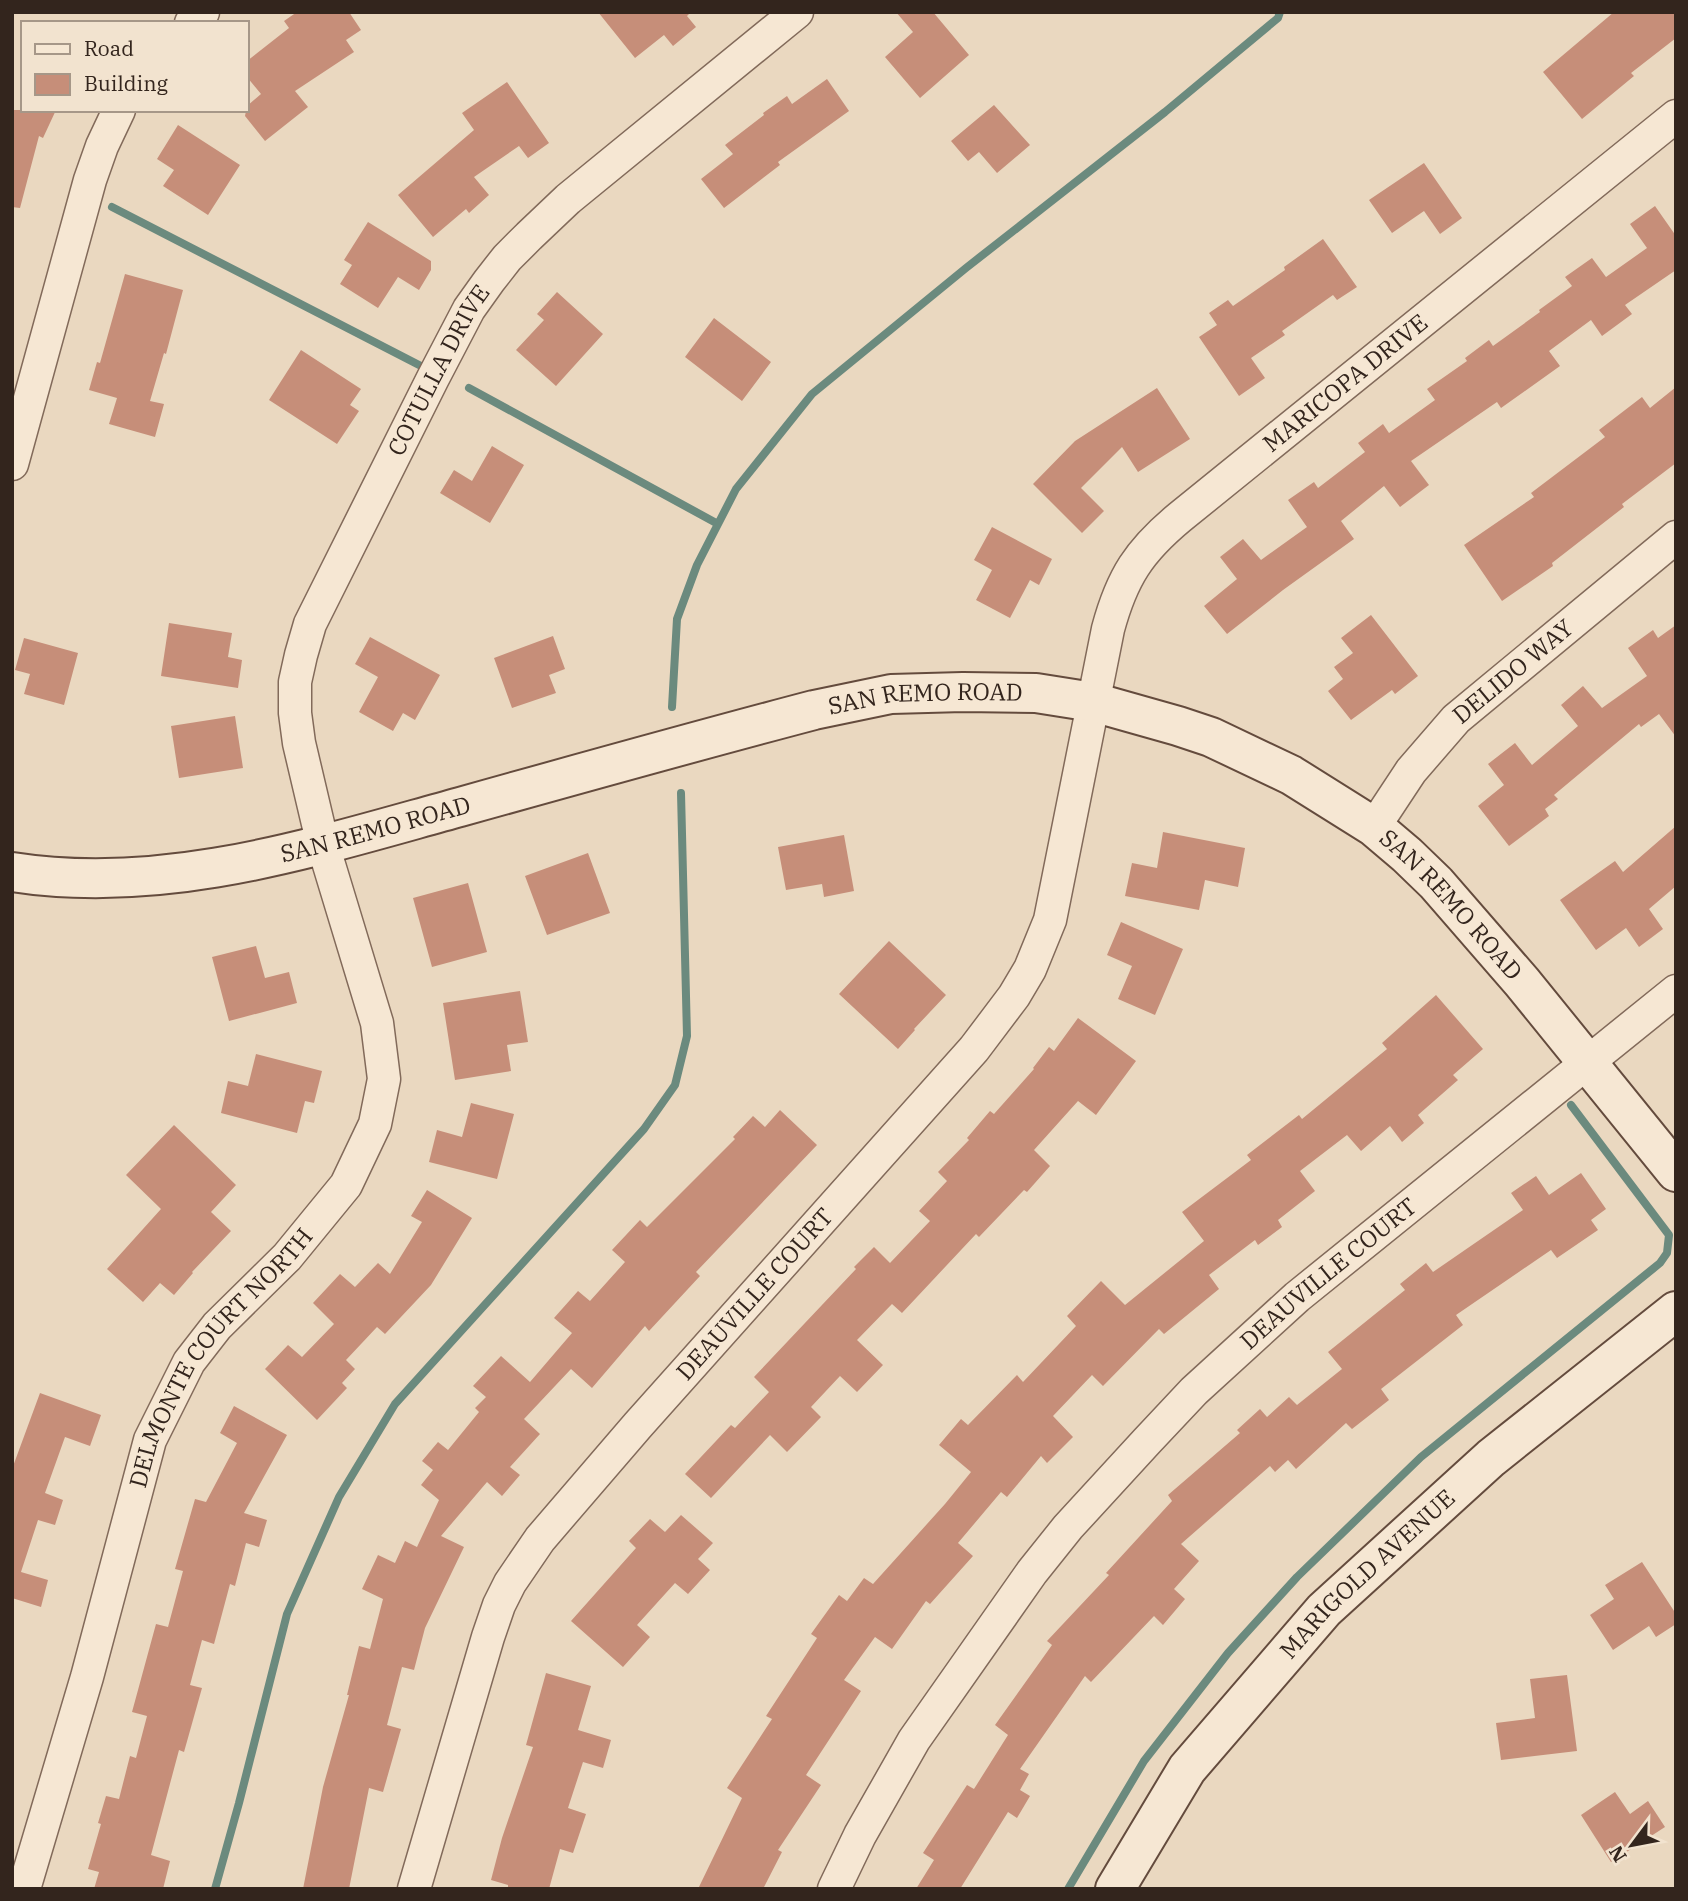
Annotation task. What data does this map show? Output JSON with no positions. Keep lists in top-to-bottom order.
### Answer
{
  "streets": {
    "street": [
      "COTULLA DRIVE",
      "MARICOPA DRIVE",
      "DELIDO WAY",
      "SAN REMO ROAD",
      "DEAUVILLE COURT",
      "DELMONTE COURT NORTH",
      "MARIGOLD AVENUE"
    ]
  },
  "crossings": [
    ["COTULLA DRIVE", "SAN REMO ROAD"],
    ["COTULLA DRIVE", "DELMONTE COURT NORTH"],
    ["MARICOPA DRIVE", "SAN REMO ROAD"],
    ["MARICOPA DRIVE", "DEAUVILLE COURT"],
    ["DELIDO WAY", "SAN REMO ROAD"],
    ["SAN REMO ROAD", "DEAUVILLE COURT"],
    ["SAN REMO ROAD", "DELMONTE COURT NORTH"]
  ],
  "legend": ["Road", "Building"],
  "north": "bottom left"
}
